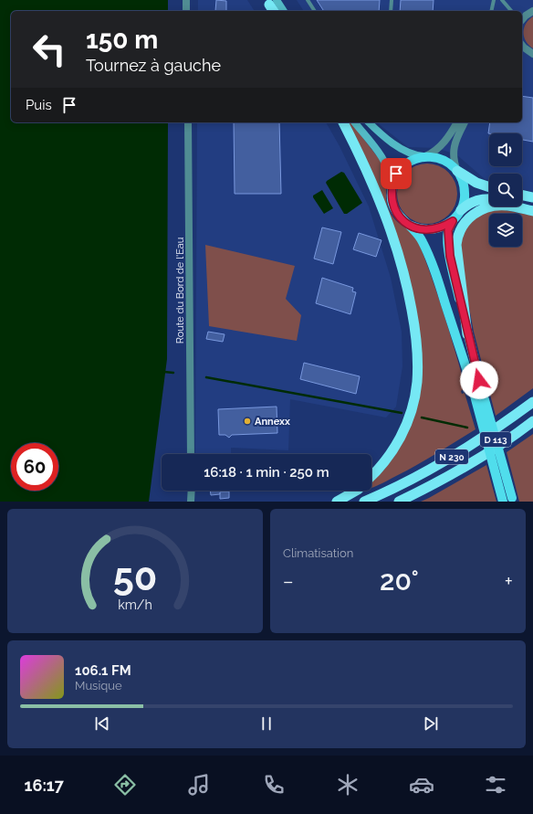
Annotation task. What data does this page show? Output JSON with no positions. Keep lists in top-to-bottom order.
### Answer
{
  "streets": {
    "highway": ["N 230"],
    "main road": ["D 113"],
    "street": ["Route du Bord de l'Eau"]
  },
  "places": ["Annexx"],
  "page": {
    "turn": ["150 m", "Tournez à gauche"],
    "then": "Puis",
    "limit": "60",
    "trip": "16:18 · 1 min · 250 m",
    "tile": "Climatisation",
    "heat": ["−", "20°", "+"],
    "song": ["106.1 FM", "Musique"],
    "tabs": "16:17",
    "gauge": ["50", "km/h"]
  }
}
